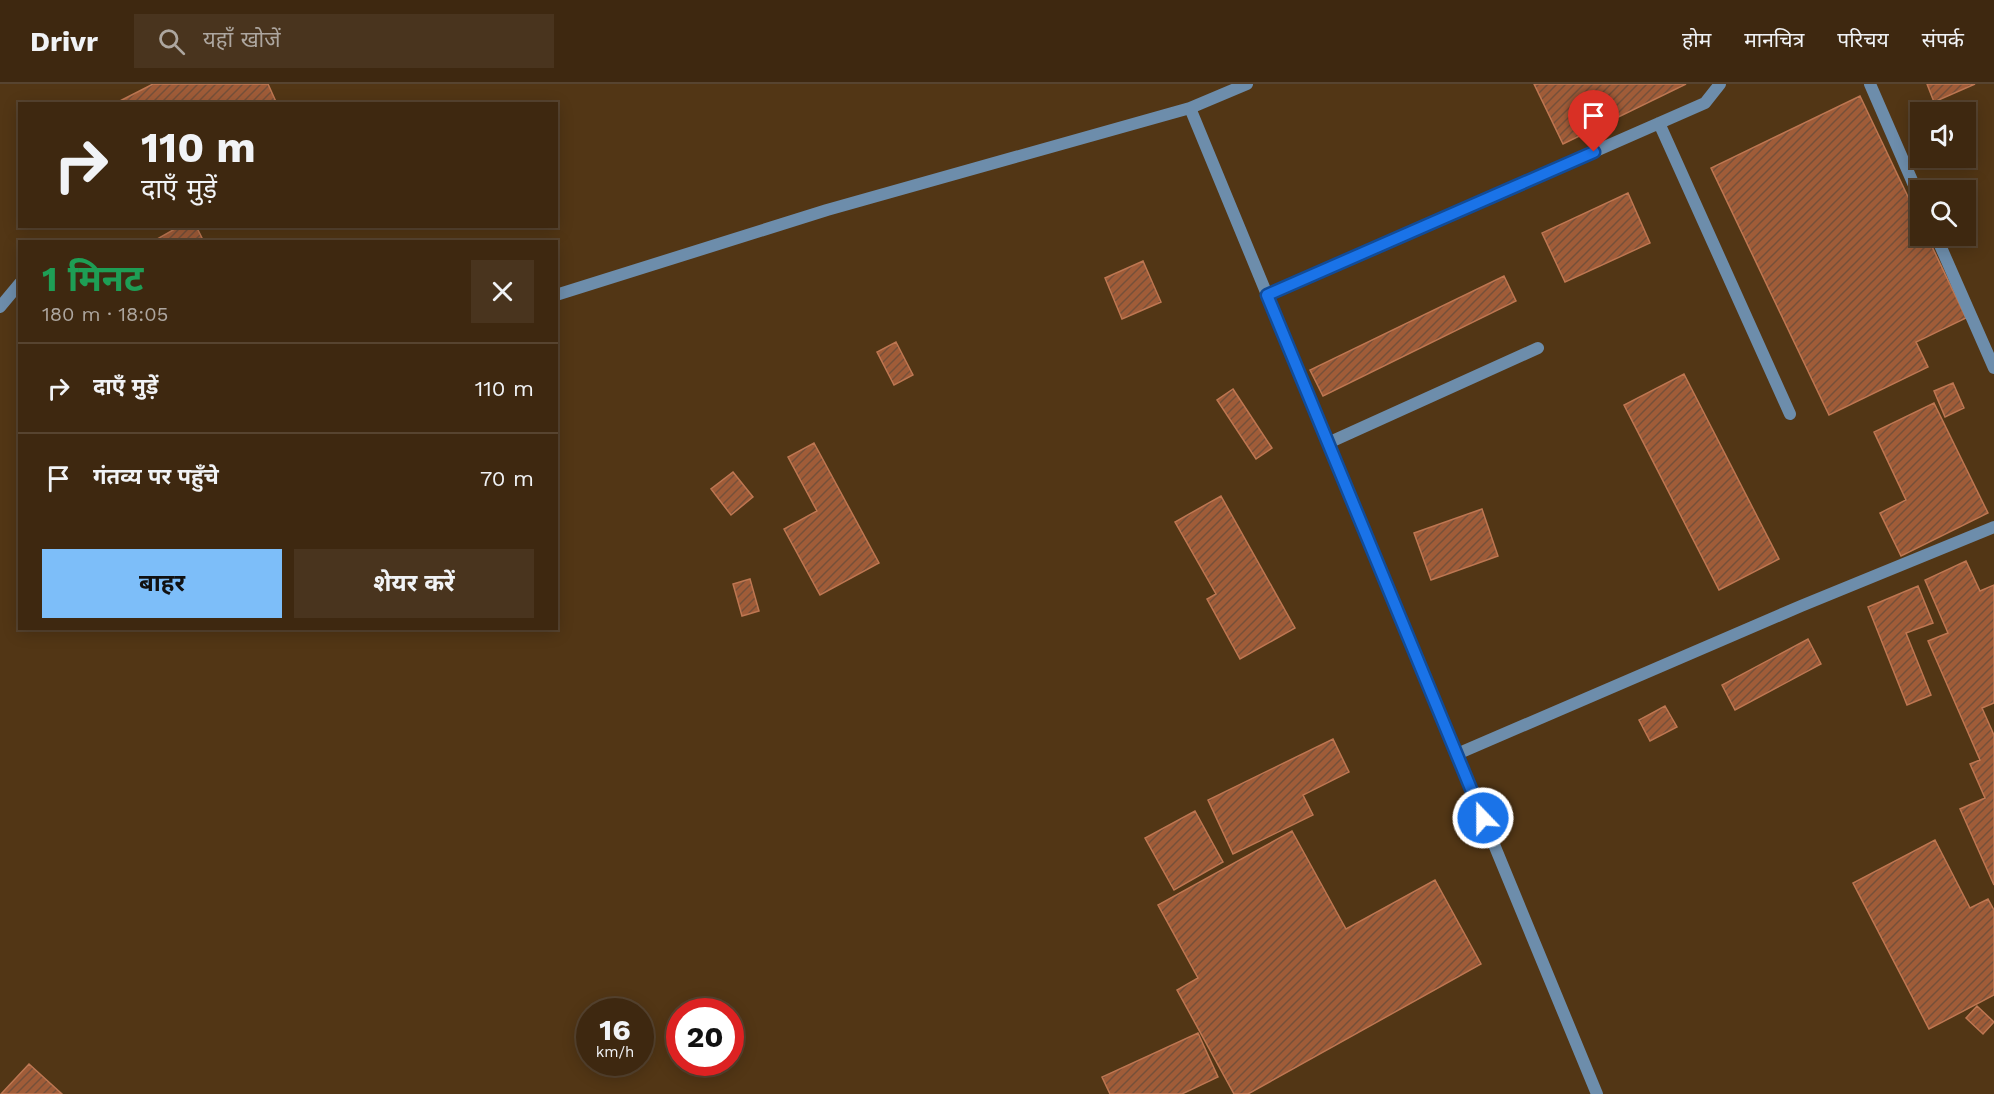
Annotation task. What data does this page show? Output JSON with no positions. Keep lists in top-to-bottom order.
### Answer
{
  "page": {
    "header": "Drivr",
    "search": "यहाँ खोजें",
    "nav": [
      "होम",
      "मानचित्र",
      "परिचय",
      "संपर्क"
    ],
    "turn": ["110 m", "दाएँ मुड़ें"],
    "heading": ["1 मिनट", "180 m · 18:05"],
    "list": [
      {
        "name": "दाएँ मुड़ें",
        "value": "110 m"
      },
      {
        "name": "गंतव्य पर पहुँचे",
        "value": "70 m"
      }
    ],
    "buttons": ["बाहर", "शेयर करें"],
    "speed": "16 km/h",
    "limit": "20"
  }
}
